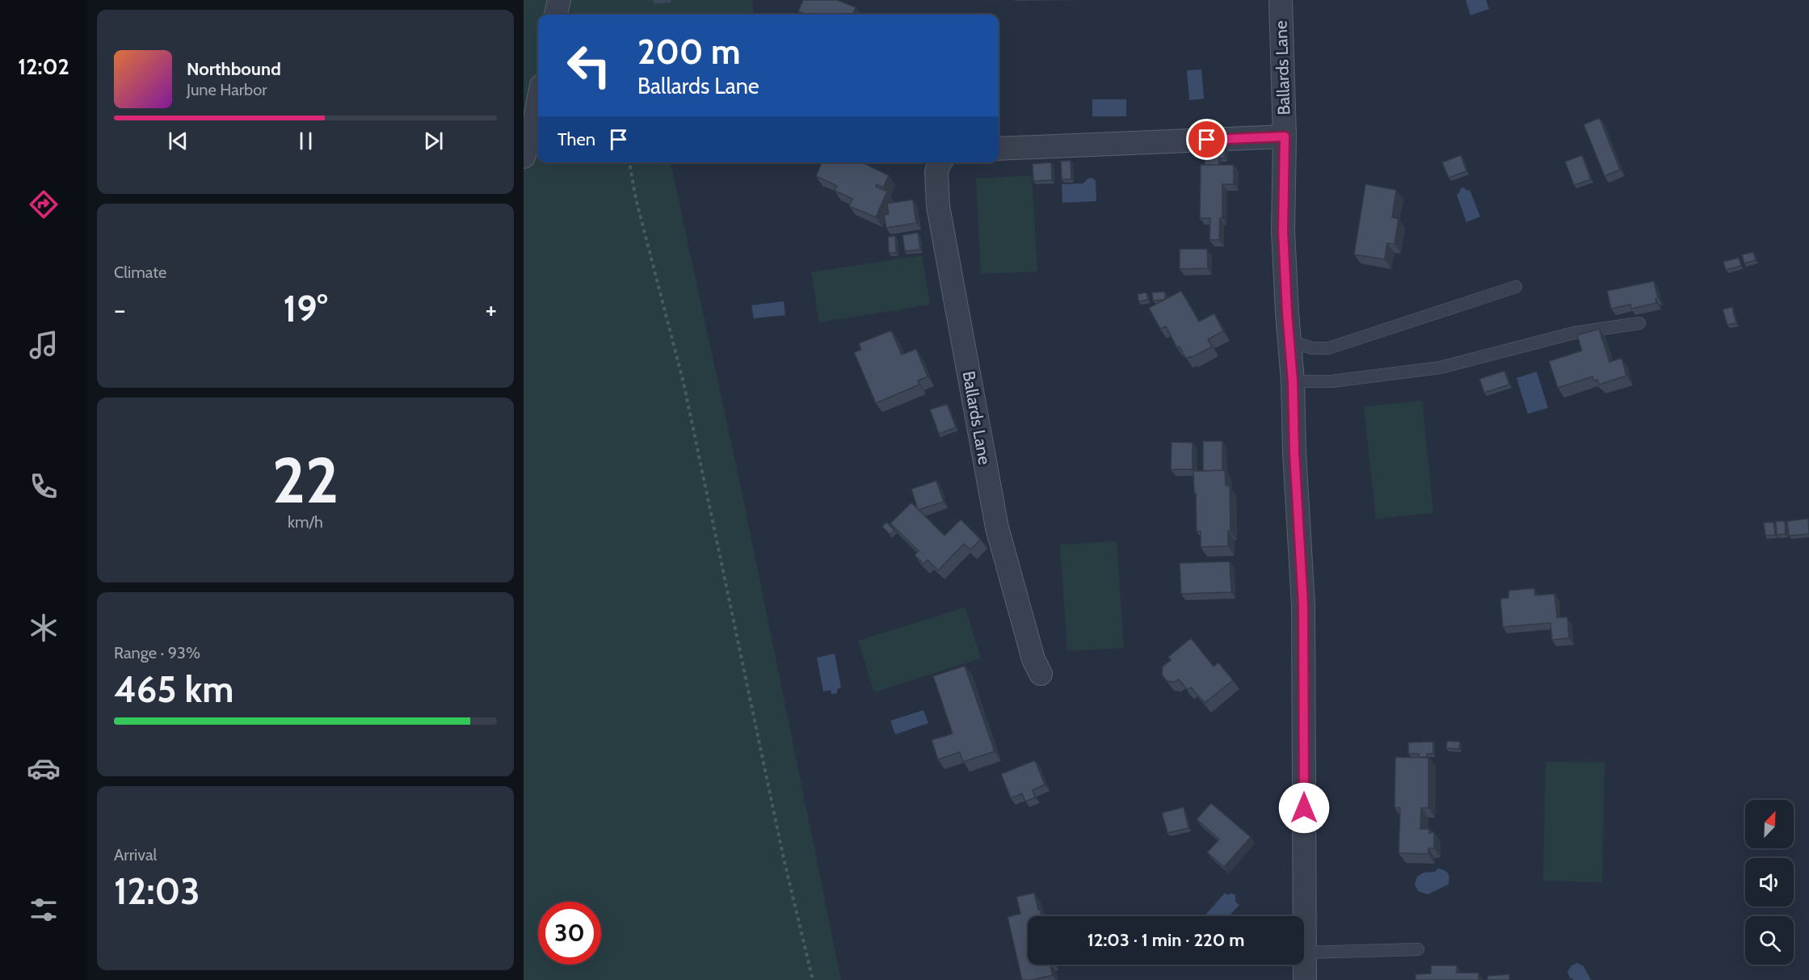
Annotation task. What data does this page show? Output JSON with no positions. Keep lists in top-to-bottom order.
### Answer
{
  "streets": {
    "street": ["Ballards Lane"]
  },
  "north": "top right",
  "page": {
    "tabs": "12:02",
    "turn": ["200 m", "Ballards Lane"],
    "song": ["Northbound", "June Harbor"],
    "then": "Then",
    "tile": [
      "Climate",
      ["22", "km/h"],
      ["Range · 93%", "465 km"],
      ["Arrival", "12:03"]
    ],
    "heat": ["−", "19°", "+"],
    "limit": "30",
    "trip": "12:03 · 1 min · 220 m"
  }
}
